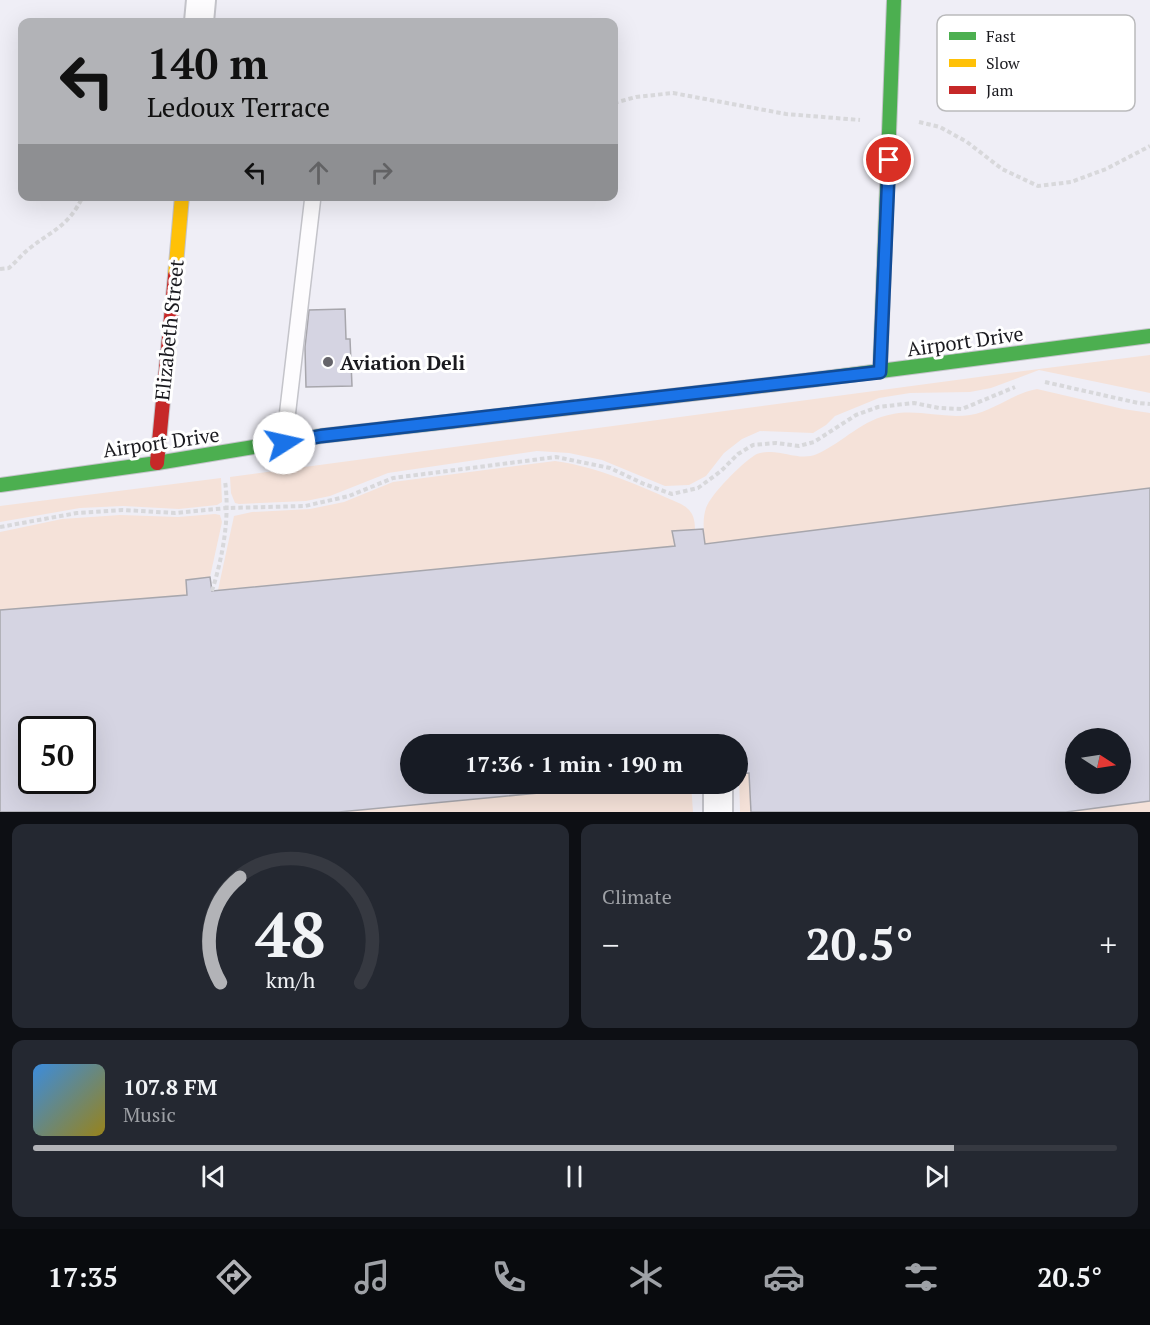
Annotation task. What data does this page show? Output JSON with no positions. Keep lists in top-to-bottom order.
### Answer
{
  "streets": {
    "main road": ["Elizabeth Street", "Airport Drive"]
  },
  "crossings": [
    ["Elizabeth Street", "Airport Drive"]
  ],
  "places": ["Aviation Deli"],
  "legend": ["Fast", "Slow", "Jam"],
  "north": "right",
  "page": {
    "turn": ["140 m", "Ledoux Terrace"],
    "limit": "50",
    "trip": "17:36 · 1 min · 190 m",
    "tile": "Climate",
    "heat": ["−", "20.5°", "+"],
    "song": ["107.8 FM", "Music"],
    "tabs": ["17:35", "20.5°"],
    "gauge": ["48", "km/h"]
  }
}
